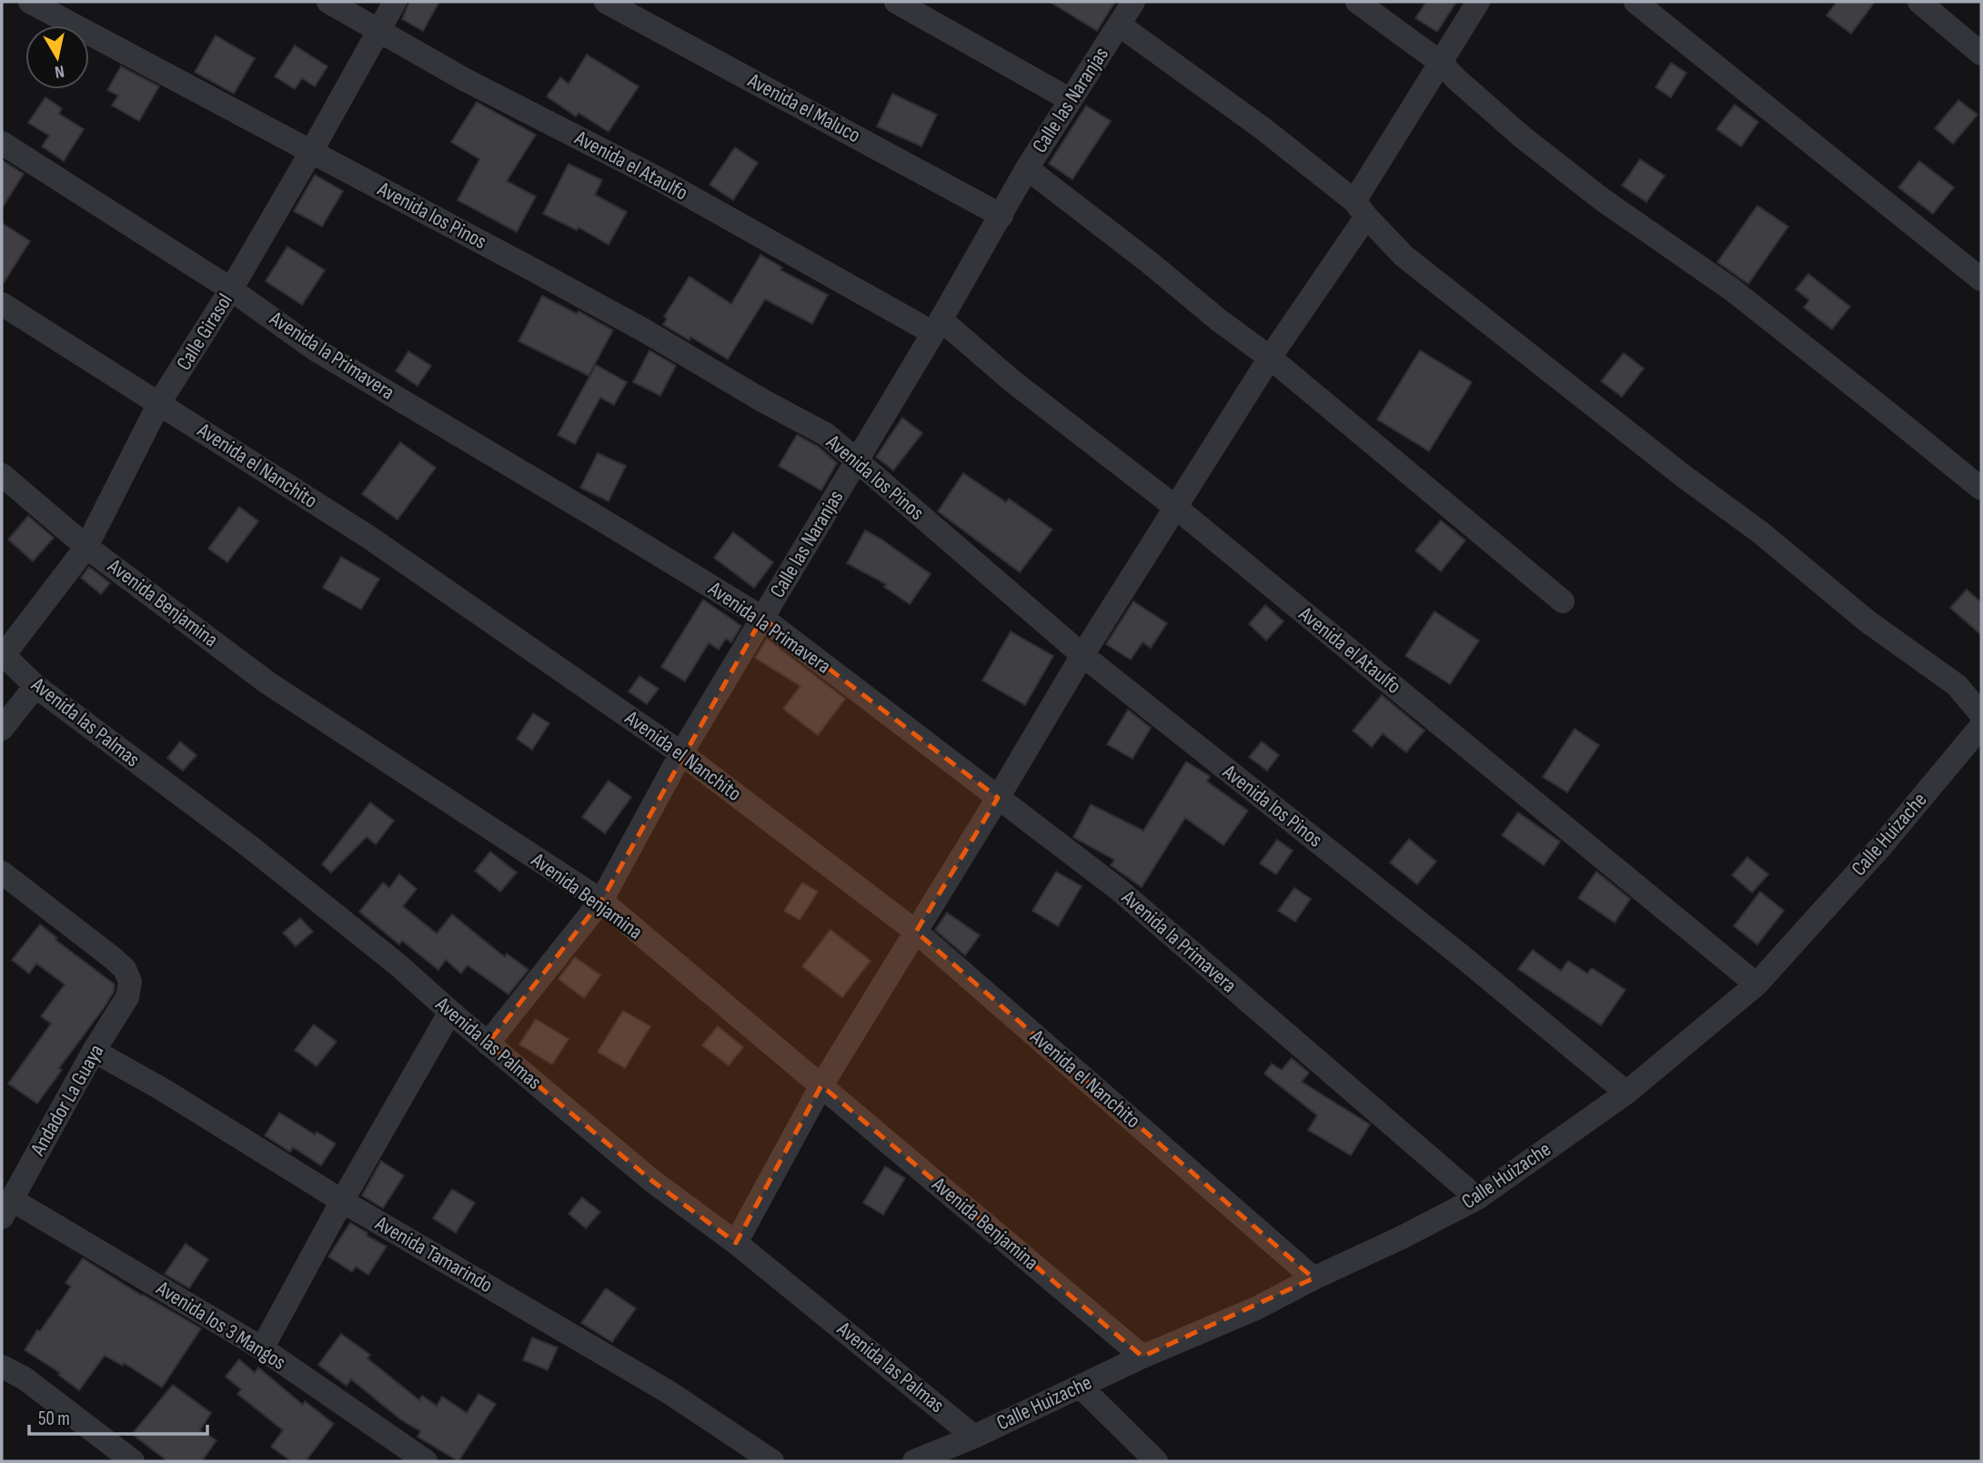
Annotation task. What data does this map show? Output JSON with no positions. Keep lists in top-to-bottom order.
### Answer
{
  "streets": {
    "street": [
      "Calle las Naranjas",
      "Avenida el Maluco",
      "Avenida el Ataulfo",
      "Avenida los Pinos",
      "Calle Girasol",
      "Avenida la Primavera",
      "Avenida el Nanchito",
      "Avenida Benjamina",
      "Avenida las Palmas",
      "Calle Huizache",
      "Andador La Guaya",
      "Avenida Tamarindo",
      "Avenida los 3 Mangos"
    ]
  },
  "crossings": [
    ["Calle las Naranjas", "Avenida el Maluco"],
    ["Calle las Naranjas", "Avenida el Ataulfo"],
    ["Calle las Naranjas", "Avenida los Pinos"],
    ["Calle las Naranjas", "Avenida la Primavera"],
    ["Calle las Naranjas", "Avenida el Nanchito"],
    ["Calle las Naranjas", "Avenida Benjamina"],
    ["Calle las Naranjas", "Avenida las Palmas"],
    ["Avenida el Ataulfo", "Calle Girasol"],
    ["Avenida el Ataulfo", "Calle Huizache"],
    ["Avenida los Pinos", "Calle Girasol"],
    ["Avenida los Pinos", "Calle Huizache"],
    ["Calle Girasol", "Avenida la Primavera"],
    ["Calle Girasol", "Avenida el Nanchito"],
    ["Calle Girasol", "Avenida Benjamina"],
    ["Calle Girasol", "Avenida las Palmas"],
    ["Avenida la Primavera", "Calle Huizache"],
    ["Avenida el Nanchito", "Calle Huizache"],
    ["Avenida Benjamina", "Calle Huizache"],
    ["Avenida las Palmas", "Calle Huizache"],
    ["Andador La Guaya", "Avenida Tamarindo"],
    ["Andador La Guaya", "Avenida los 3 Mangos"]
  ],
  "scale_bar": "50 m",
  "north": "bottom"
}
